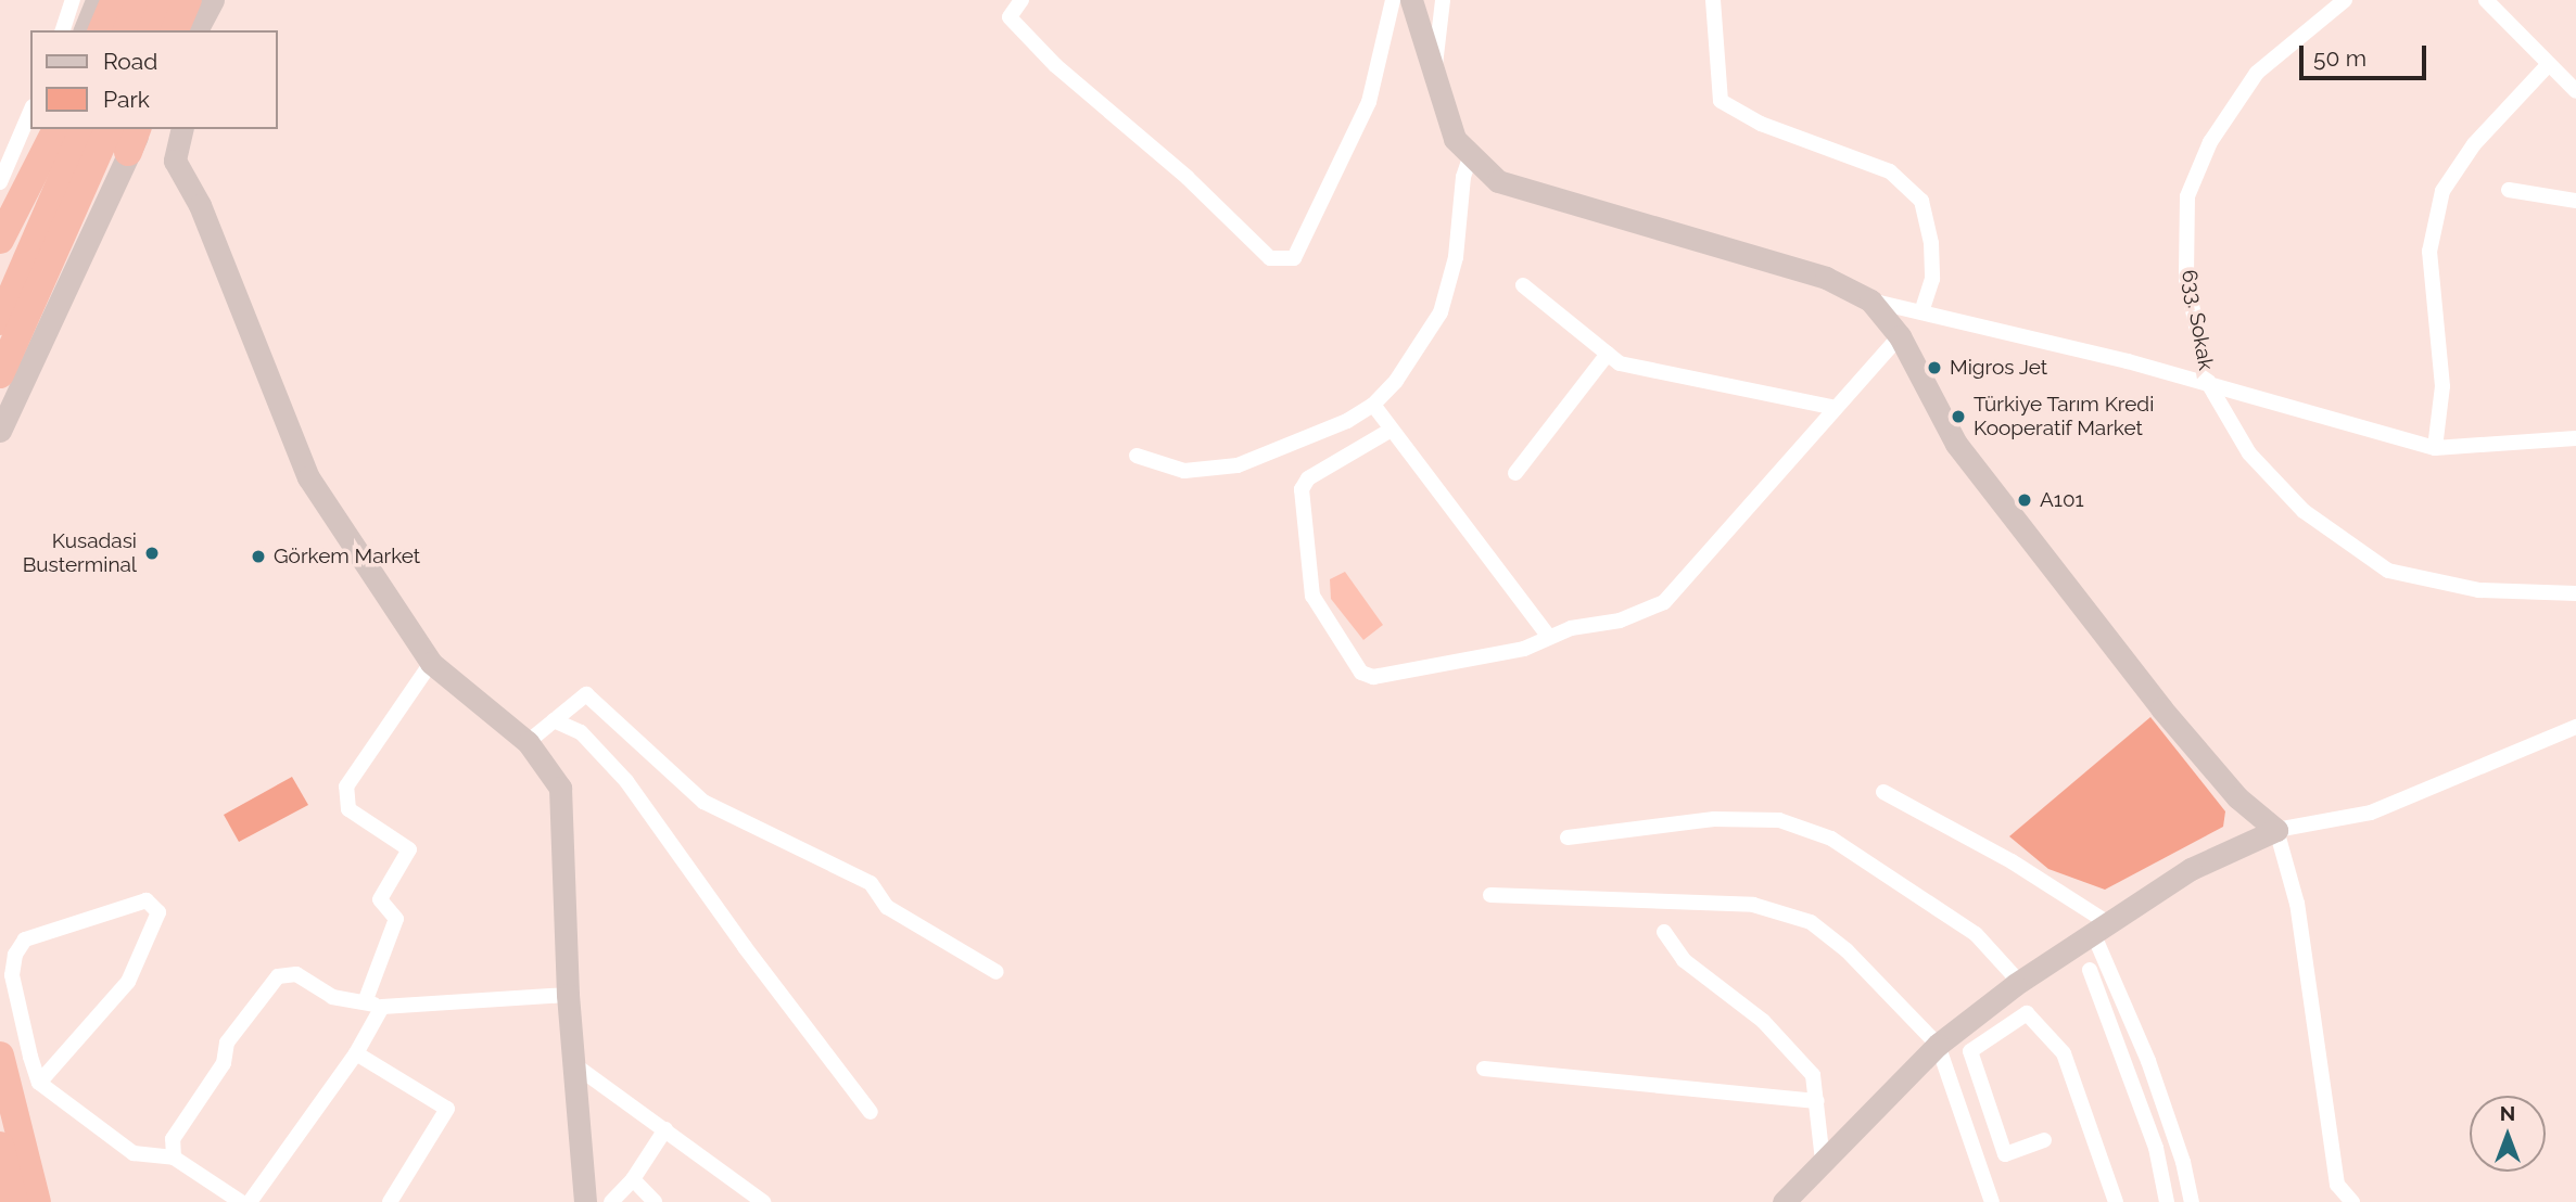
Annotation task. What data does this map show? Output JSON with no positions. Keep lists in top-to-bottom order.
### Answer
{
  "streets": {
    "street": ["633. Sokak"]
  },
  "places": [
    "Migros Jet",
    "Türkiye Tarım Kredi Kooperatif Market",
    "A101",
    "Kusadasi Busterminal",
    "Görkem Market"
  ],
  "legend": ["Road", "Park"],
  "scale_bar": "50 m",
  "north": "top"
}
